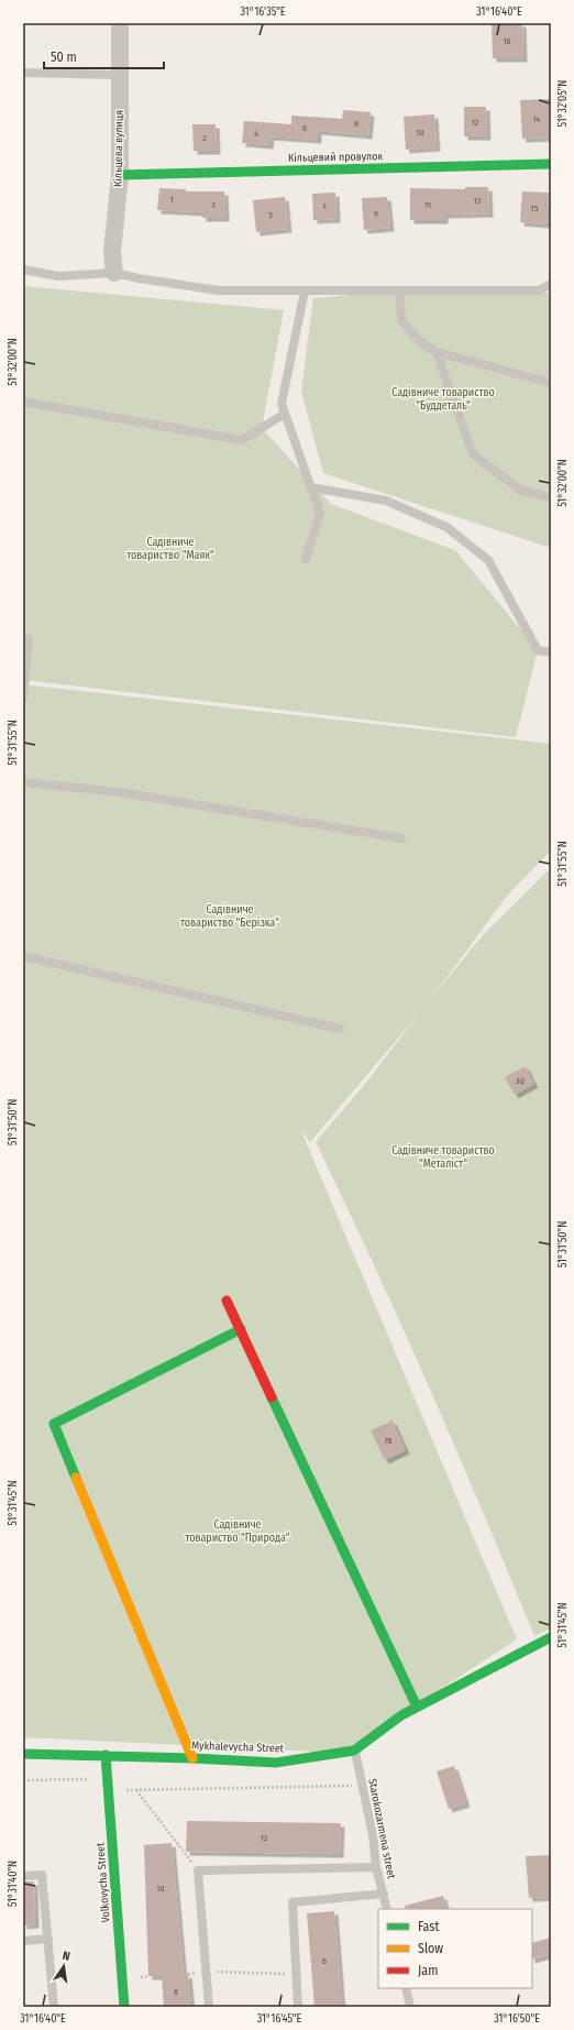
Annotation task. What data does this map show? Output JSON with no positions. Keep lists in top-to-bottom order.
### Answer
{
  "streets": {
    "street": [
      "Кільцева вулиця",
      "Кільцевий провулок",
      "Mykhalevycha Street",
      "Volkovycha Street"
    ],
    "lane": ["Starokozarmena street"]
  },
  "crossings": [
    ["Кільцева вулиця", "Кільцевий провулок"],
    ["Mykhalevycha Street", "Starokozarmena street"],
    ["Mykhalevycha Street", "Volkovycha Street"]
  ],
  "parks": [
    "Садівниче товариство \"Буддеталь\"",
    "Садівниче товариство \"Маяк\"",
    "Садівниче товариство \"Берізка\"",
    "Садівниче товариство \"Металіст\"",
    "Садівниче товариство \"Природа\""
  ],
  "house_numbers": [
    "16",
    "14",
    "12",
    "8",
    "6",
    "10",
    "4",
    "2",
    "1",
    "13",
    "3",
    "11",
    "7",
    "15",
    "9",
    "5",
    "30",
    "76",
    "12",
    "10",
    "6",
    "8"
  ],
  "legend": ["Fast", "Slow", "Jam"],
  "scale_bar": "50 m",
  "north": "top",
  "coordinates": [
    "31°16'35\"E",
    "31°16'40\"E",
    "51°32'05\"N",
    "51°32'00\"N",
    "51°31'55\"N",
    "51°31'50\"N",
    "51°31'45\"N",
    "51°31'40\"N",
    "31°16'45\"E",
    "31°16'50\"E"
  ]
}
